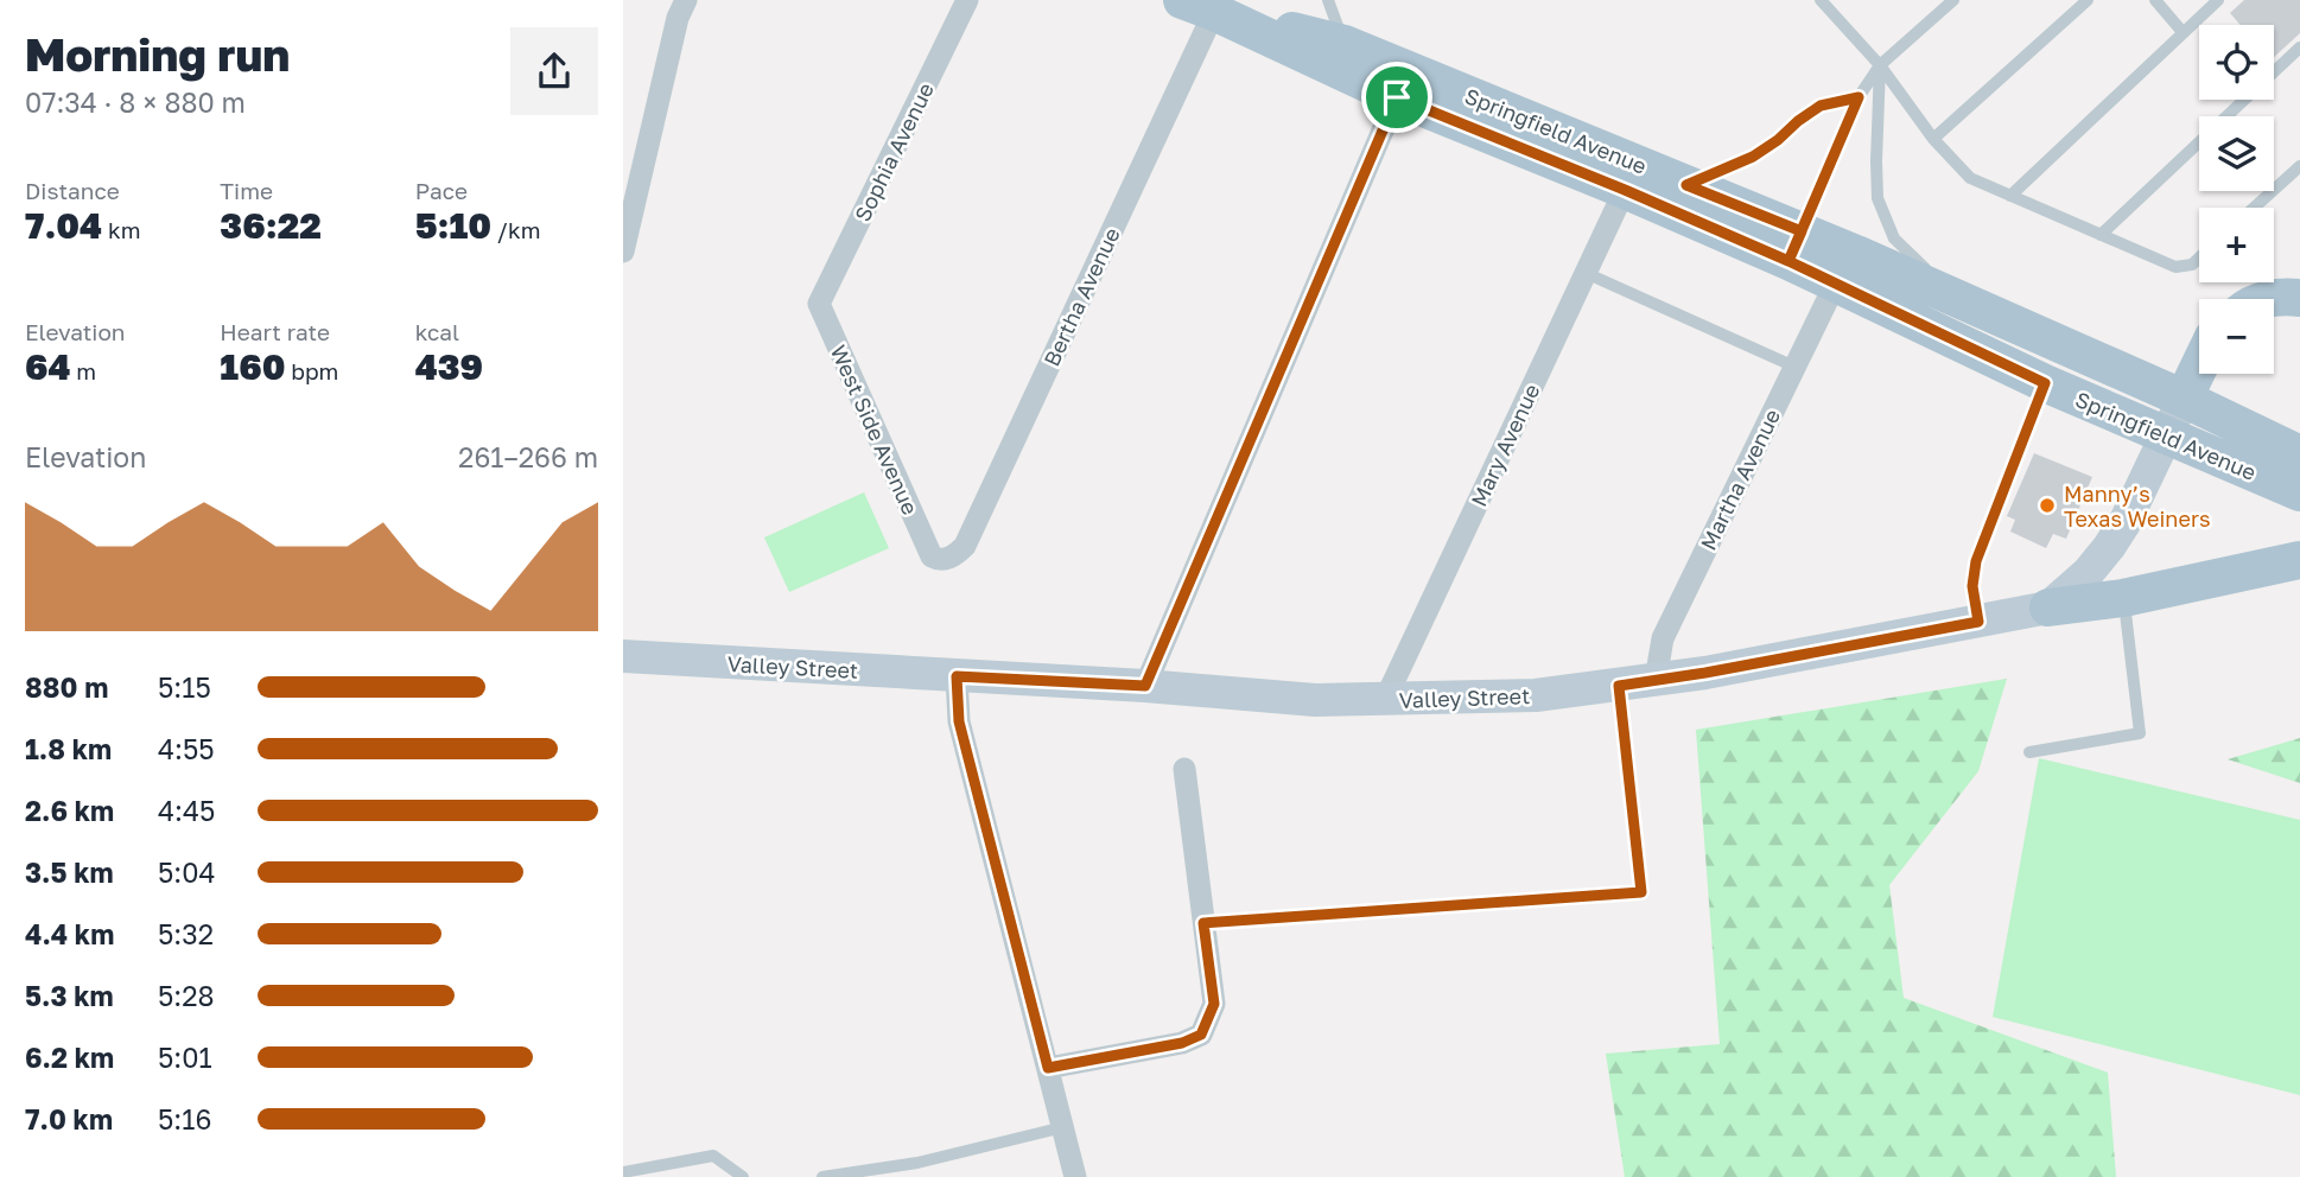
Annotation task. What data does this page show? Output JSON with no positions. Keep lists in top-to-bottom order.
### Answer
{
  "streets": {
    "main road": ["Springfield Avenue", "Valley Street"],
    "street": [
      "Sophia Avenue",
      "Bertha Avenue",
      "West Side Avenue",
      "Mary Avenue",
      "Martha Avenue"
    ]
  },
  "crossings": [
    ["Springfield Avenue", "Bertha Avenue"],
    ["Springfield Avenue", "Mary Avenue"],
    ["Springfield Avenue", "Martha Avenue"],
    ["Springfield Avenue", "Valley Street"],
    ["Sophia Avenue", "West Side Avenue"],
    ["Bertha Avenue", "West Side Avenue"],
    ["Mary Avenue", "Valley Street"],
    ["Martha Avenue", "Valley Street"]
  ],
  "places": ["Manny’s Texas Weiners"],
  "page": {
    "heading": ["Morning run", "07:34 · 8 × 880 m"],
    "map_buttons": ["+", "−"],
    "stats": [
      ["Distance", "7.04 km"],
      ["Time", "36:22"],
      ["Pace", "5:10 /km"],
      ["Elevation", "64 m"],
      ["Heart rate", "160 bpm"],
      ["kcal", "439"]
    ],
    "chart": ["Elevation", "261–266 m"],
    "list": [
      {
        "name": "880 m",
        "note": "5:15"
      },
      {
        "name": "1.8 km",
        "note": "4:55"
      },
      {
        "name": "2.6 km",
        "note": "4:45"
      },
      {
        "name": "3.5 km",
        "note": "5:04"
      },
      {
        "name": "4.4 km",
        "note": "5:32"
      },
      {
        "name": "5.3 km",
        "note": "5:28"
      },
      {
        "name": "6.2 km",
        "note": "5:01"
      },
      {
        "name": "7.0 km",
        "note": "5:16"
      }
    ]
  }
}
